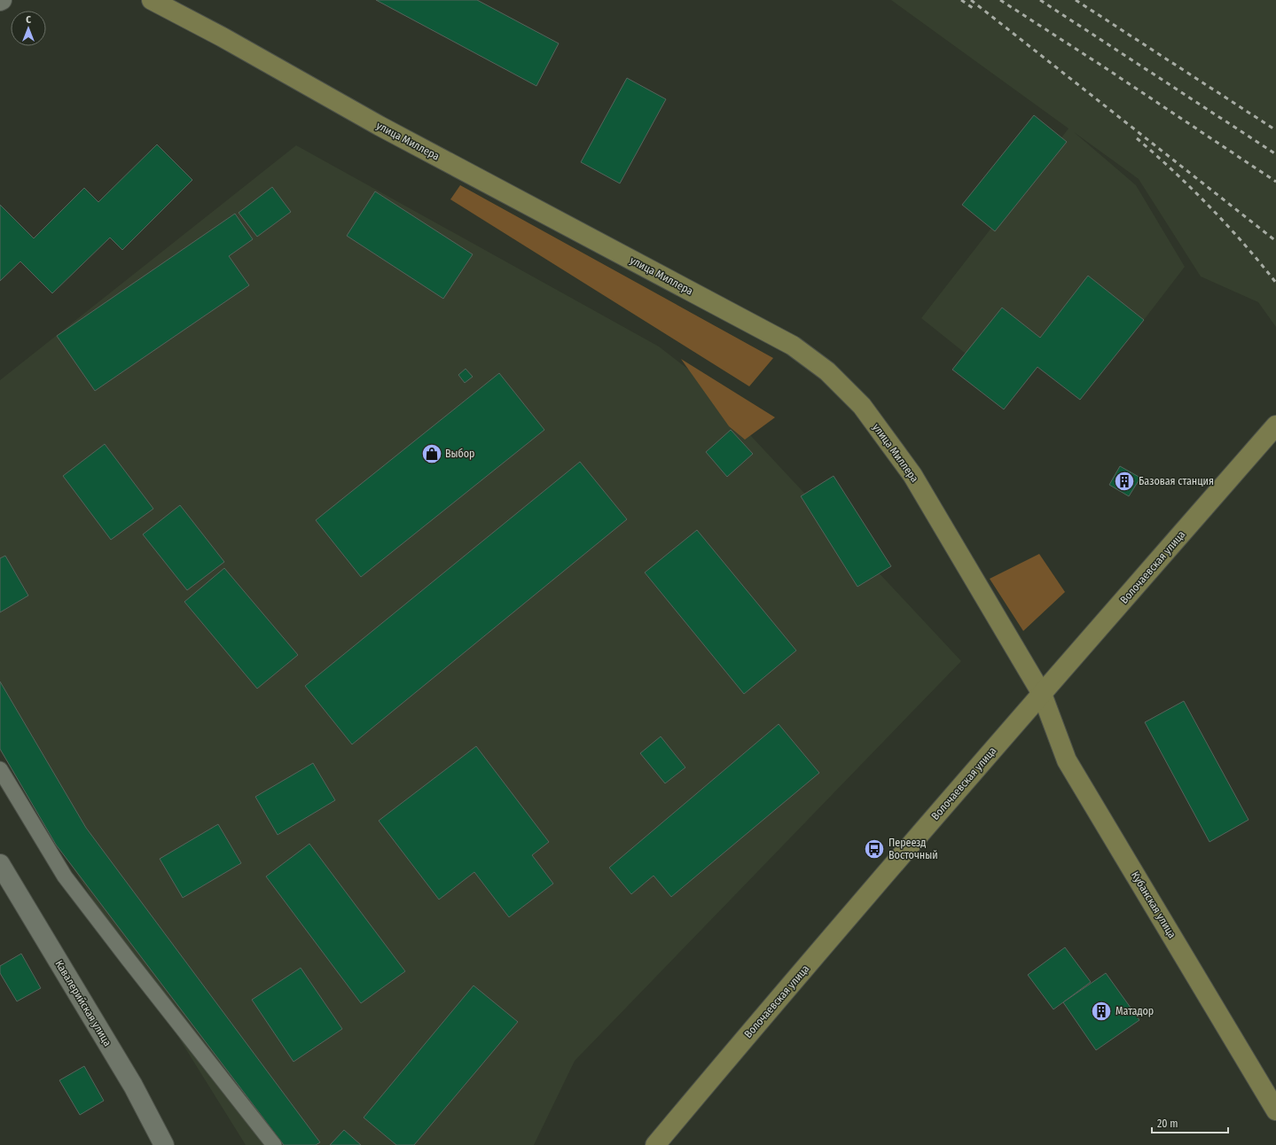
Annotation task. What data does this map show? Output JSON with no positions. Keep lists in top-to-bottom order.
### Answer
{
  "streets": {
    "main road": ["улица Миллера", "Волочаевская улица", "Кубанская улица"],
    "street": ["Кавалерийская улица"]
  },
  "crossings": [
    ["улица Миллера", "Волочаевская улица"],
    ["улица Миллера", "Кубанская улица"],
    ["Волочаевская улица", "Кубанская улица"]
  ],
  "places": {
    "shop": ["Выбор"],
    "building": ["Базовая станция", "Матадор"],
    "bus stop": ["Переезд Восточный"]
  },
  "scale_bar": "20 m",
  "north": "top"
}
